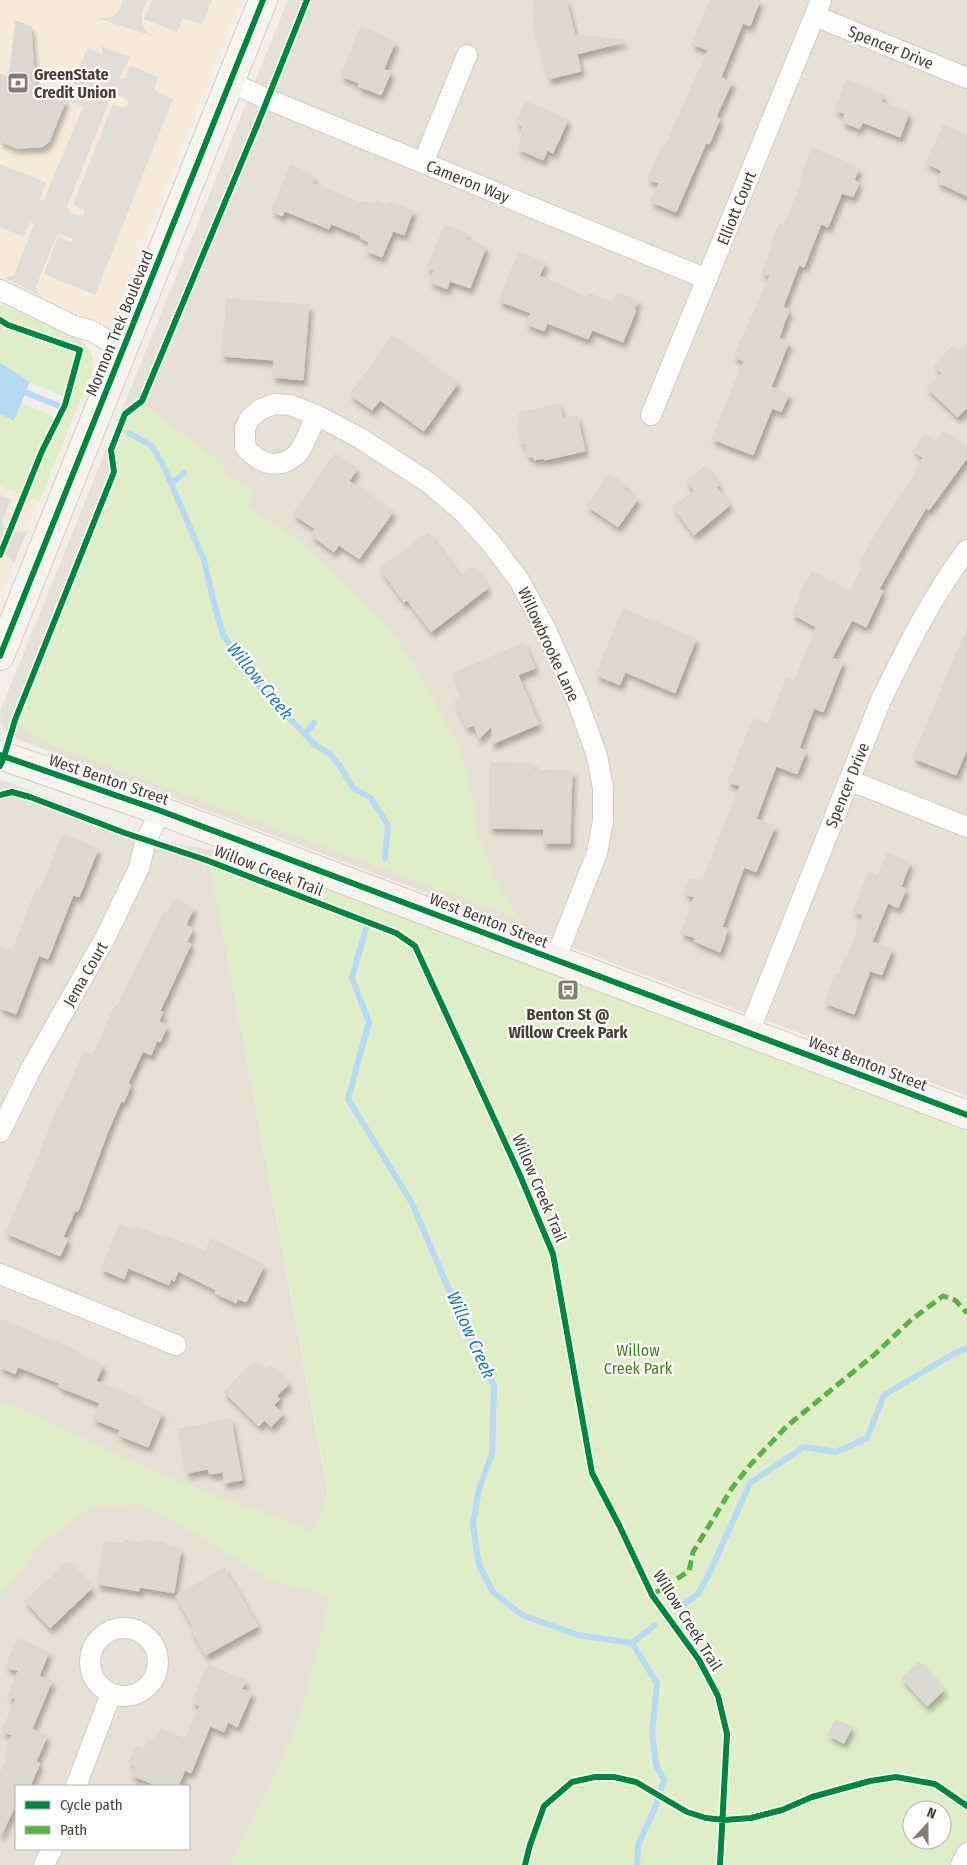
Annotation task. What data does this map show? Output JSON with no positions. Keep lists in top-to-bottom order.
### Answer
{
  "streets": {
    "street": [
      "Spencer Drive",
      "Cameron Way",
      "Elliott Court",
      "Mormon Trek Boulevard",
      "Willowbrooke Lane",
      "West Benton Street",
      "Jema Court"
    ],
    "cycle path": ["Willow Creek Trail"]
  },
  "crossings": [
    ["Spencer Drive", "Elliott Court"],
    ["Spencer Drive", "West Benton Street"],
    ["Cameron Way", "Elliott Court"],
    ["Cameron Way", "Mormon Trek Boulevard"],
    ["Willowbrooke Lane", "West Benton Street"],
    ["West Benton Street", "Jema Court"]
  ],
  "water": ["Willow Creek"],
  "parks": ["Willow Creek Park"],
  "places": {
    "bank": ["GreenState Credit Union"],
    "bus stop": ["Benton St @ Willow Creek Park"]
  },
  "legend": ["Cycle path", "Path"],
  "north": "top"
}
